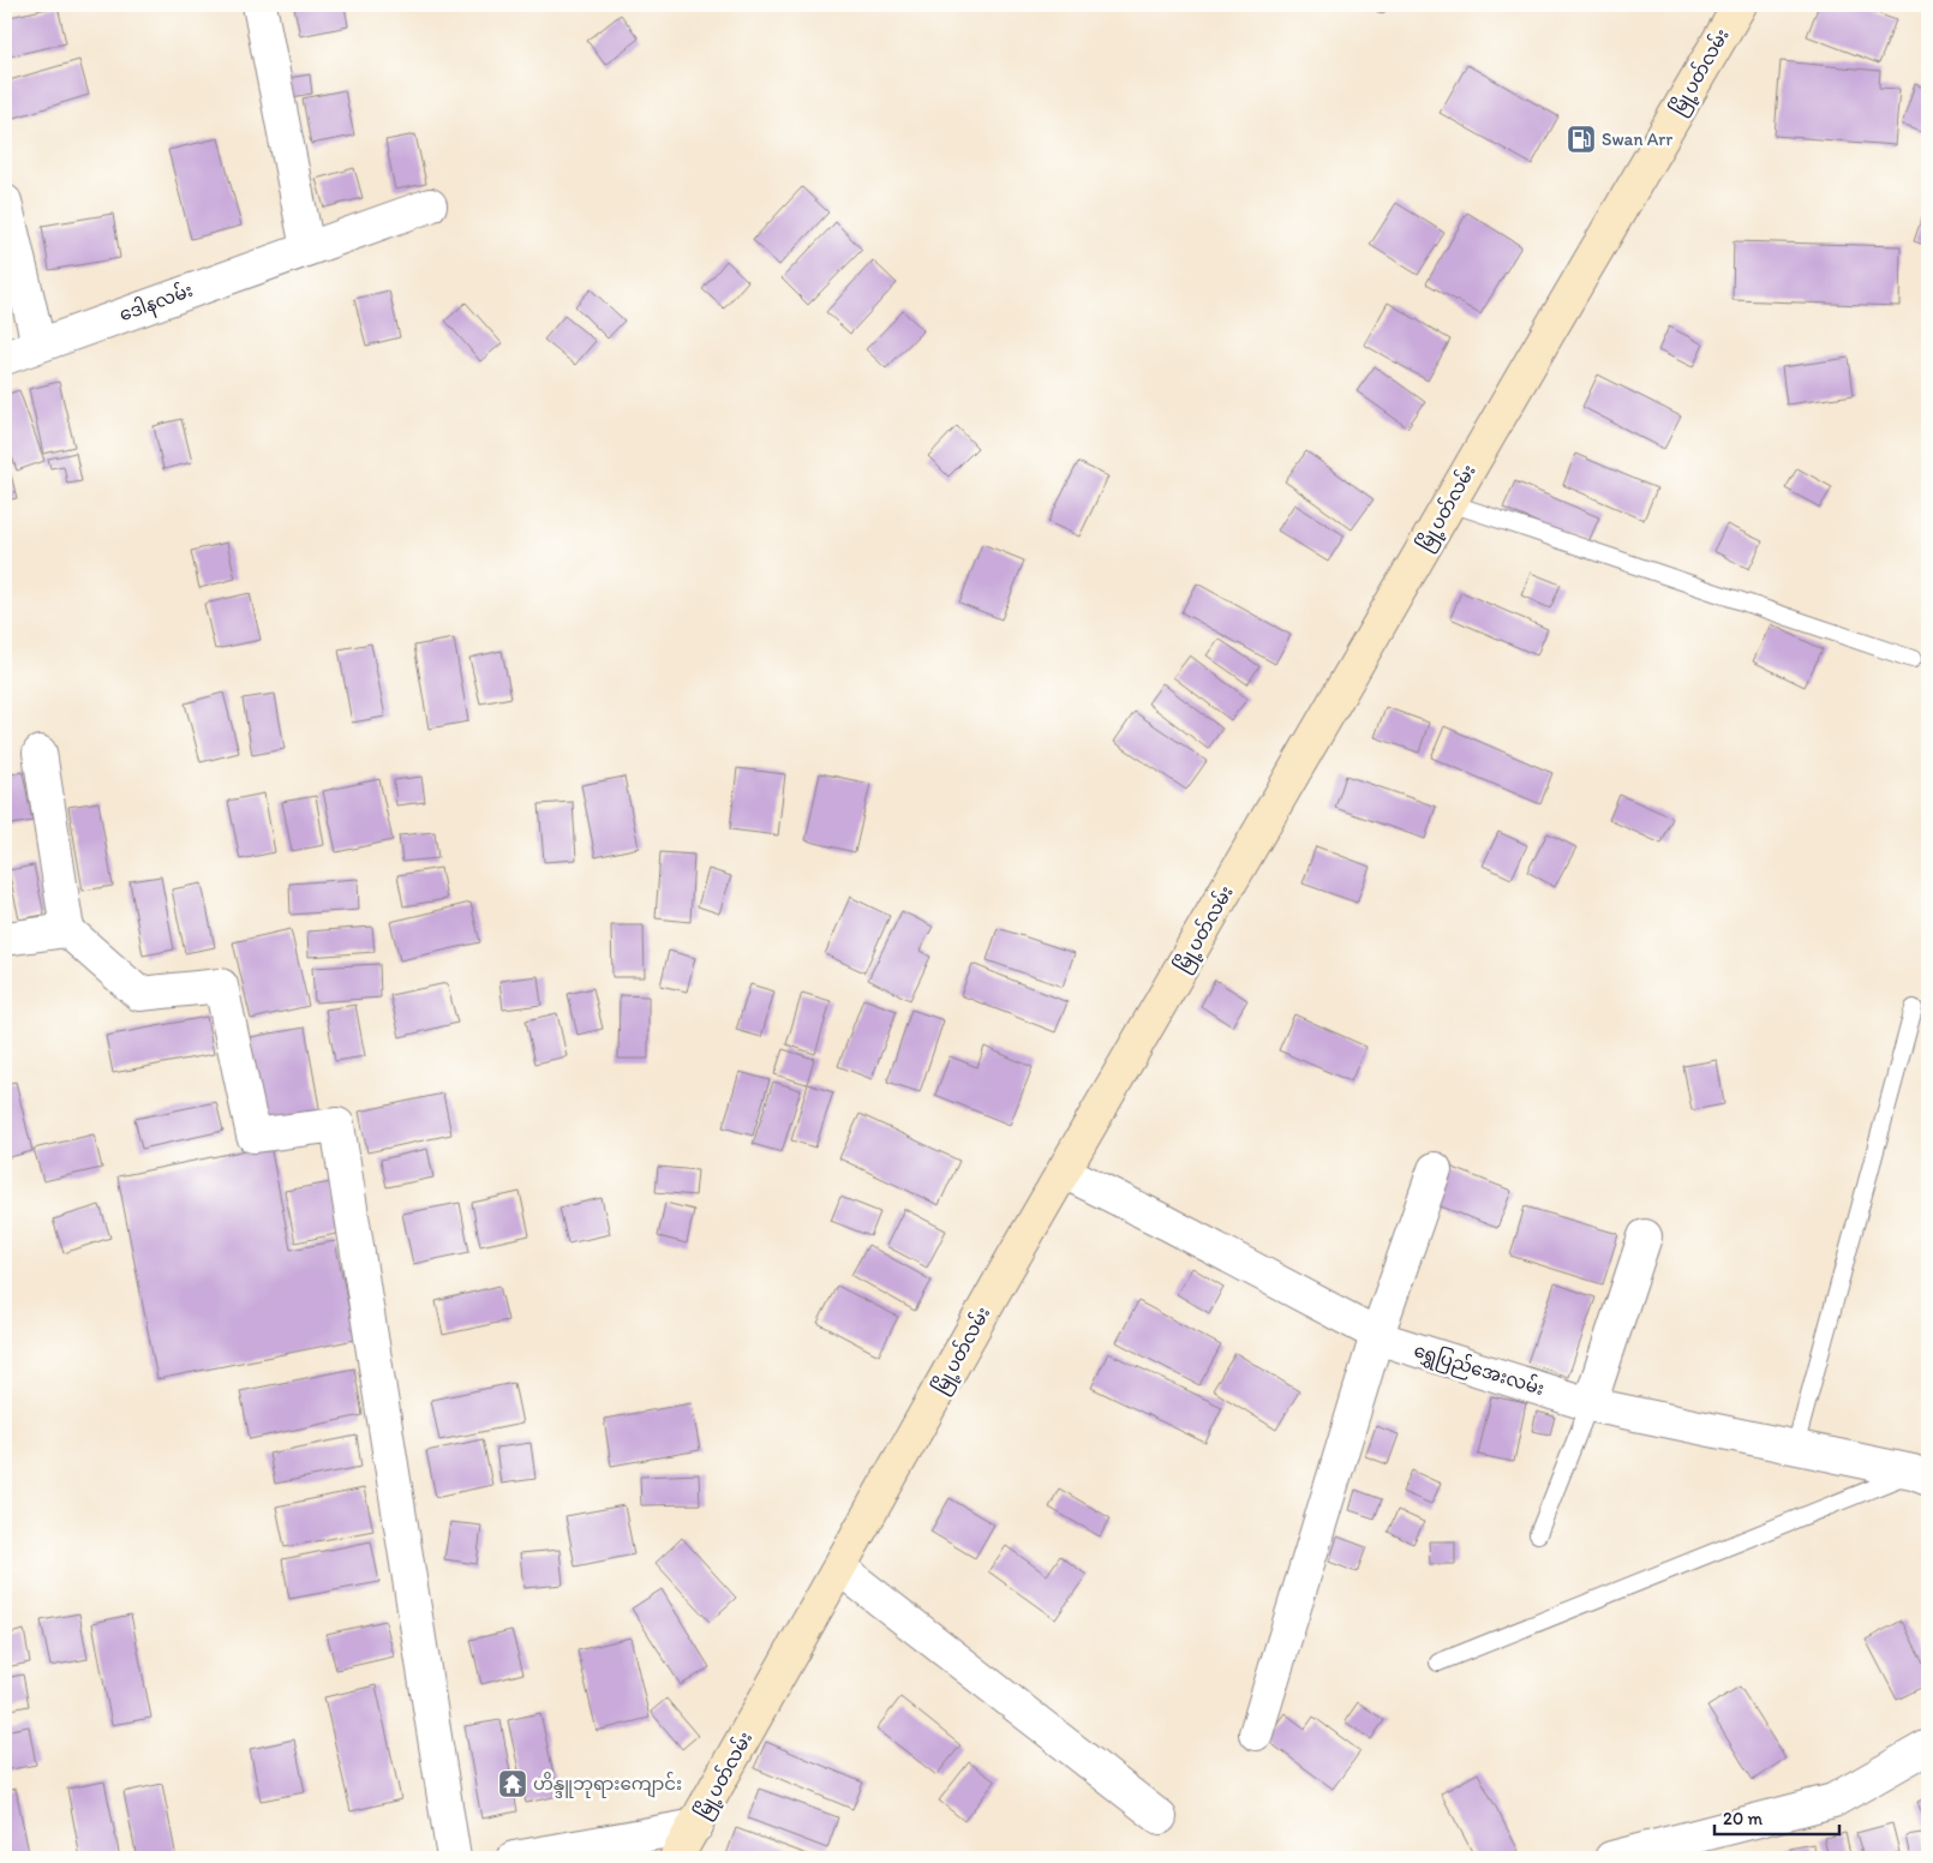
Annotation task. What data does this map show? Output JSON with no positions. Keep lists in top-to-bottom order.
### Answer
{
  "streets": {
    "main road": ["မြို့ပတ်လမ်း"],
    "street": ["ဒေါနလမ်း", "ရွှေပြည်အေးလမ်း"]
  },
  "crossings": [
    ["မြို့ပတ်လမ်း", "ရွှေပြည်အေးလမ်း"]
  ],
  "places": {
    "fuel station": ["Swan Arr"],
    "temple": ["ဟိန္ဒူဘုရားကျောင်း"]
  },
  "scale_bar": "20 m"
}
